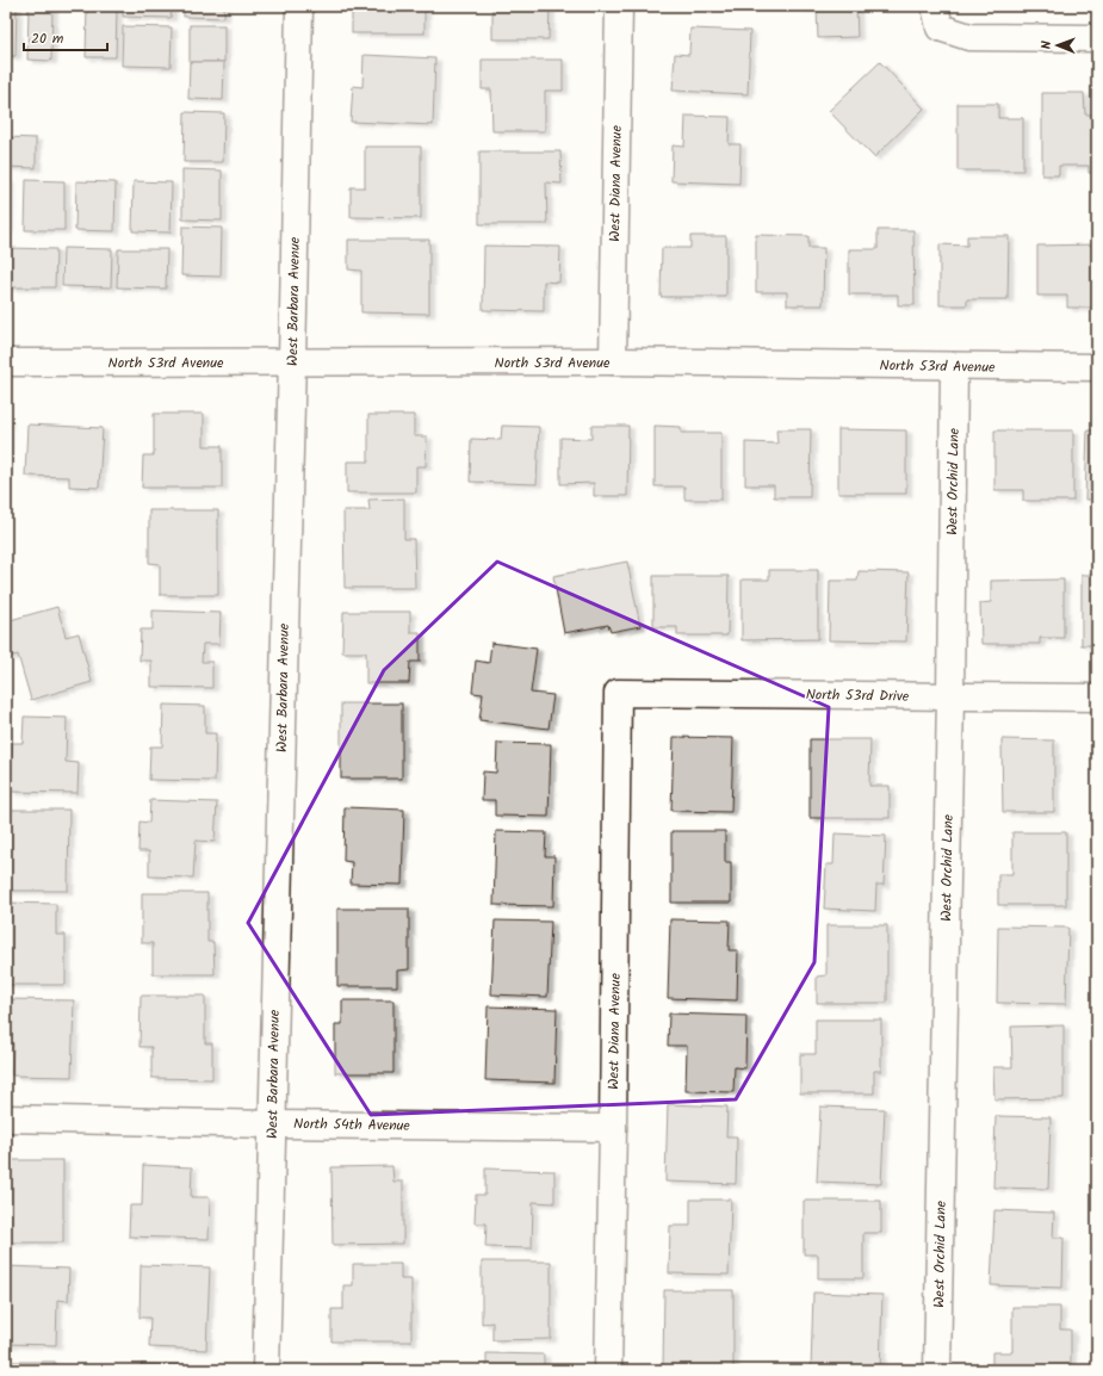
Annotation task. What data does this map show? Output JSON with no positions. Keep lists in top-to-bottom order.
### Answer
{
  "streets": {
    "street": [
      "West Diana Avenue",
      "West Barbara Avenue",
      "North 53rd Avenue",
      "West Orchid Lane",
      "North 53rd Drive",
      "North 54th Avenue"
    ]
  },
  "crossings": [
    ["West Diana Avenue", "North 53rd Avenue"],
    ["West Diana Avenue", "North 53rd Drive"],
    ["West Diana Avenue", "North 54th Avenue"],
    ["West Barbara Avenue", "North 53rd Avenue"],
    ["West Barbara Avenue", "North 54th Avenue"],
    ["North 53rd Avenue", "West Orchid Lane"],
    ["West Orchid Lane", "North 53rd Drive"]
  ],
  "scale_bar": "20 m",
  "north": "left"
}
